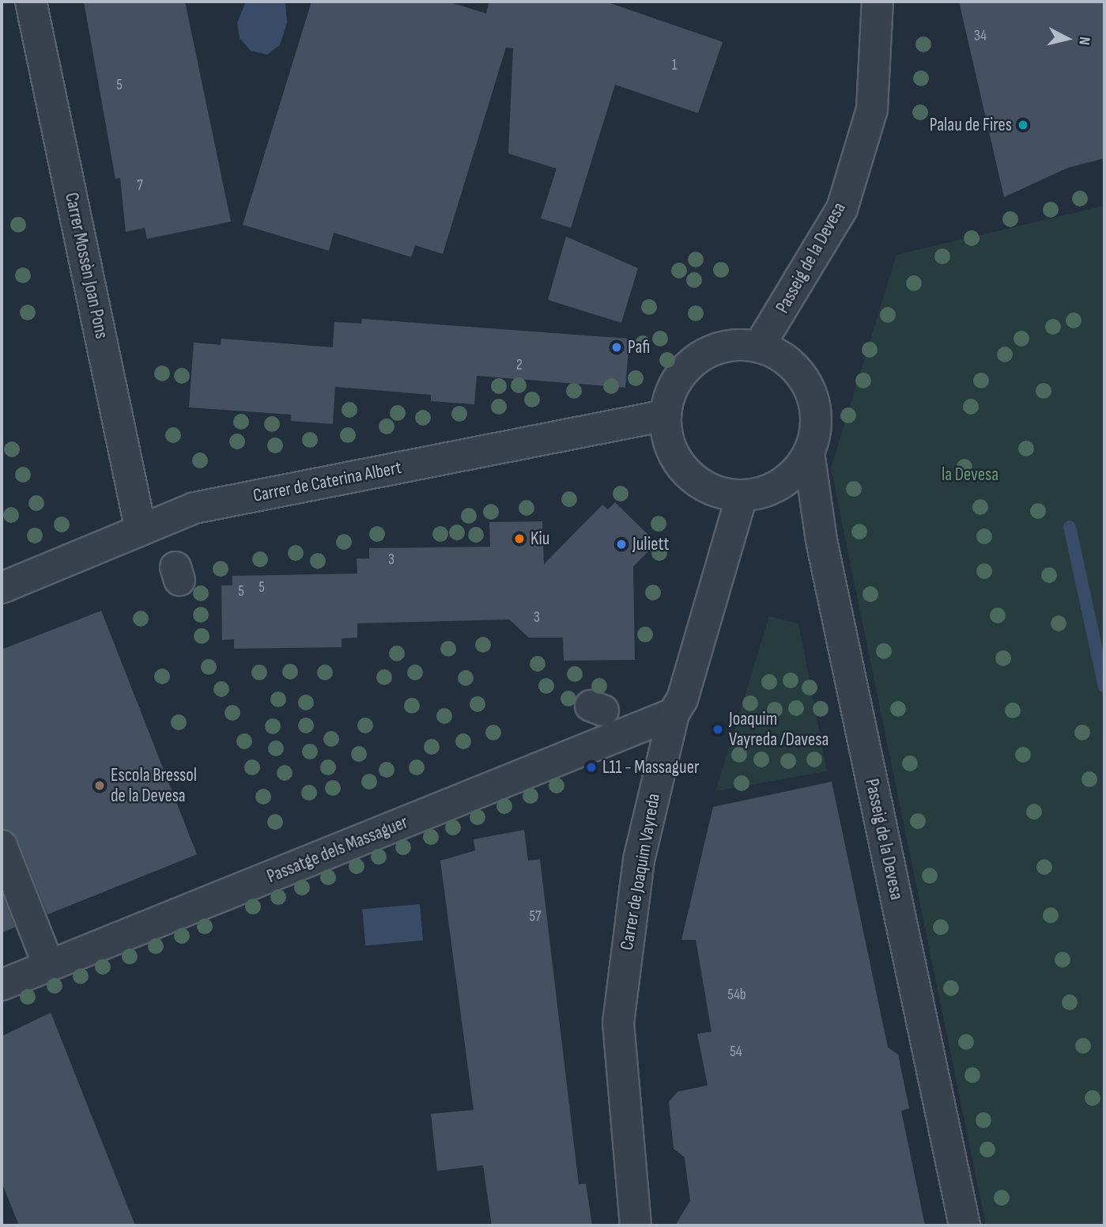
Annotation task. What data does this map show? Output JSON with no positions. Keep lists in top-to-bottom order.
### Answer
{
  "streets": {
    "street": [
      "Passeig de la Devesa",
      "Carrer Mossèn Joan Pons",
      "Carrer de Caterina Albert",
      "Passatge dels Massaguer",
      "Carrer de Joaquim Vayreda"
    ]
  },
  "crossings": [
    ["Passeig de la Devesa", "Carrer de Caterina Albert"],
    ["Passeig de la Devesa", "Carrer de Joaquim Vayreda"],
    ["Carrer Mossèn Joan Pons", "Carrer de Caterina Albert"],
    ["Carrer de Caterina Albert", "Carrer de Joaquim Vayreda"],
    ["Passatge dels Massaguer", "Carrer de Joaquim Vayreda"]
  ],
  "parks": ["la Devesa"],
  "places": [
    "Palau de Fires",
    "Pafi",
    "Kiu",
    "Juliett",
    "Joaquim Vayreda /Davesa",
    "L11 - Massaguer",
    "Escola Bressol de la Devesa"
  ],
  "house_numbers": [
    "34",
    "1",
    "5",
    "7",
    "2",
    "3",
    "5",
    "5",
    "3",
    "57",
    "54b",
    "54"
  ],
  "north": "right"
}
